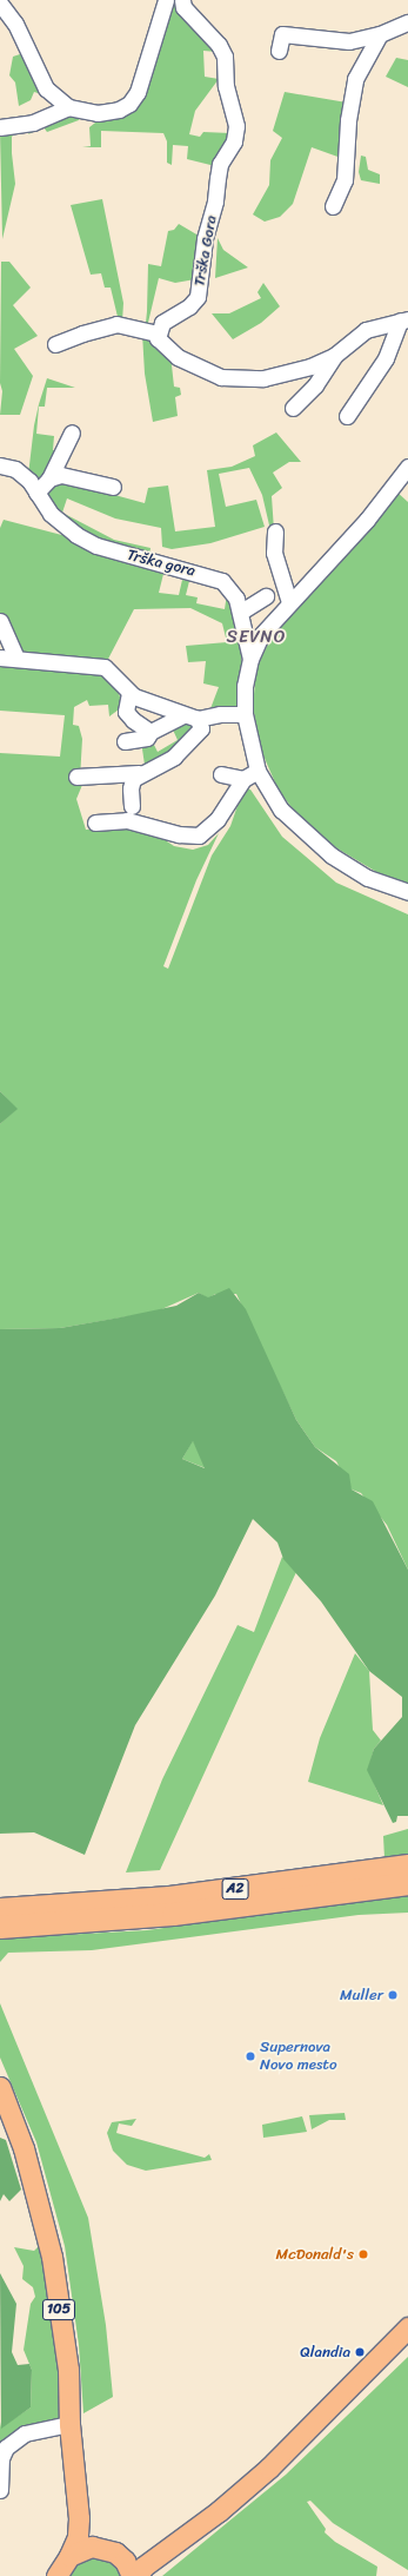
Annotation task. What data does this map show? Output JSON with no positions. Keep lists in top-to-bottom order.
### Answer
{
  "streets": {
    "highway": ["A2"],
    "main road": ["105"],
    "street": ["Trška Gora", "Trška gora"]
  },
  "districts": ["SEVNO"],
  "places": [
    "Muller",
    "Supernova Novo mesto",
    "McDonald's",
    "Qlandia"
  ]
}
